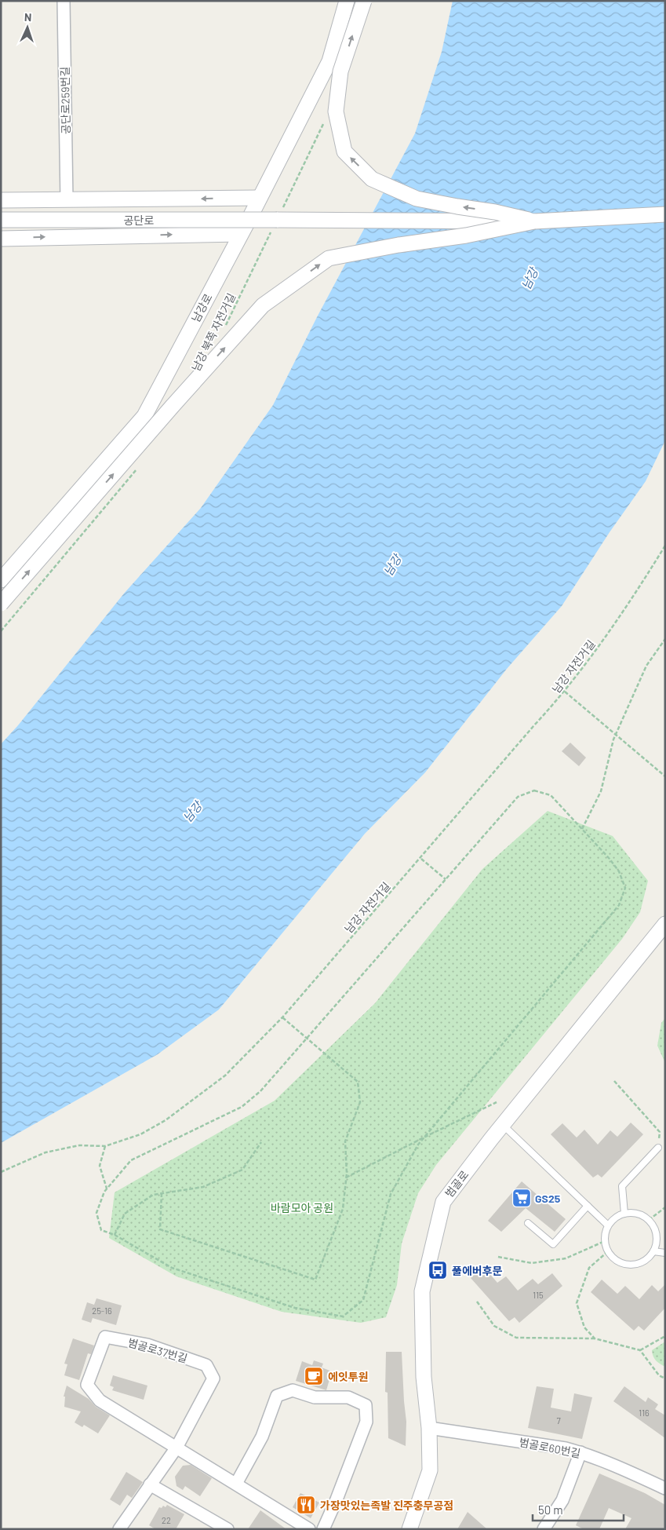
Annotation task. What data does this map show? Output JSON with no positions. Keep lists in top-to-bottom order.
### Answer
{
  "streets": {
    "street": [
      "공단로259번길",
      "공단로",
      "남강로",
      "범골로",
      "범골로37번길",
      "범골로60번길"
    ],
    "path": ["남강 북쪽 자전거길", "남강 자전거길"]
  },
  "crossings": [
    ["공단로", "남강 북쪽 자전거길"],
    ["범골로", "범골로60번길"]
  ],
  "water": ["남강"],
  "parks": ["바람모아 공원"],
  "places": {
    "supermarket": ["GS25"],
    "bus stop": ["풀에버후문"],
    "cafe": ["에잇투원"],
    "restaurant": ["가장맛있는족발 진주충무공점"]
  },
  "house_numbers": [
    "115",
    "25-16",
    "116",
    "7",
    "22"
  ],
  "scale_bar": "50 m",
  "north": "top"
}
